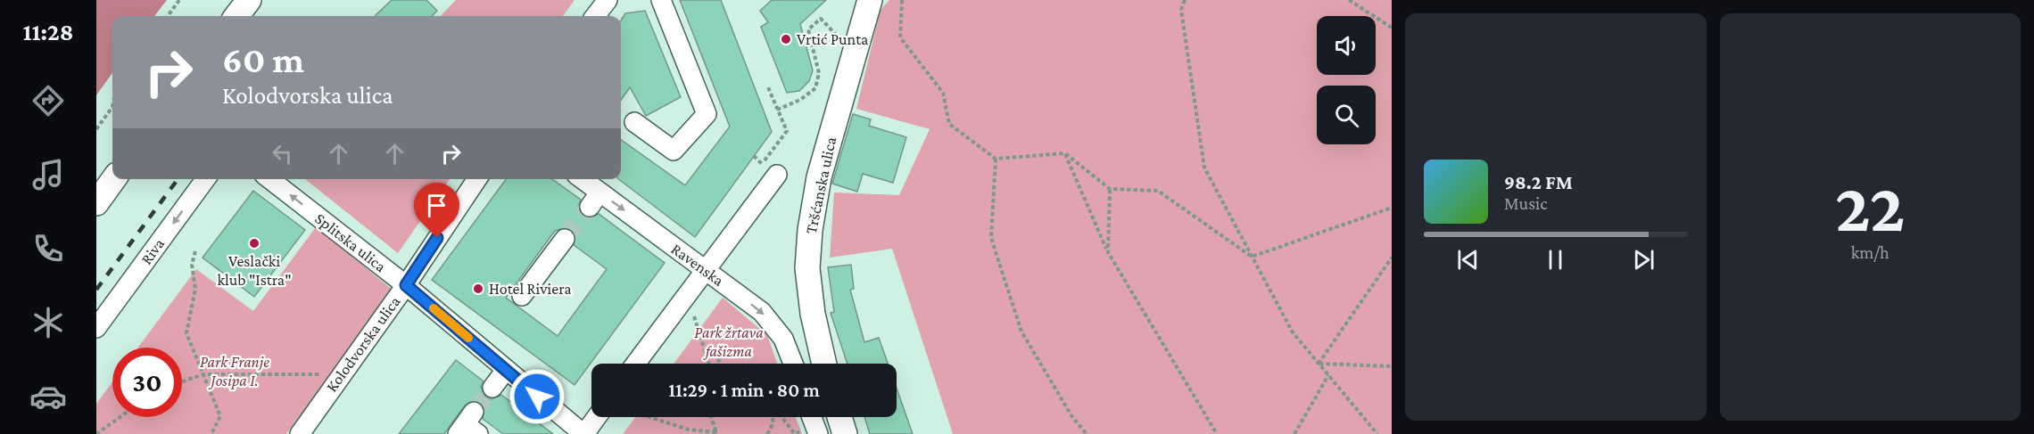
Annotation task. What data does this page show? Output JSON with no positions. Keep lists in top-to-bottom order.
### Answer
{
  "streets": {
    "main road": ["Tršćanska ulica"],
    "street": [
      "Splitska ulica",
      "Riva",
      "Ravenska",
      "Kolodvorska ulica"
    ]
  },
  "crossings": [
    ["Splitska ulica", "Kolodvorska ulica"]
  ],
  "one_way": ["Splitska ulica", "Riva", "Ravenska"],
  "parks": ["Park žrtava fašizma", "Park Franje Josipa I."],
  "places": ["Vrtić Punta", "Veslački klub \"Istra\"", "Hotel Riviera"],
  "page": {
    "tabs": "11:28",
    "tile": ["22", "km/h"],
    "turn": ["60 m", "Kolodvorska ulica"],
    "song": ["98.2 FM", "Music"],
    "limit": "30",
    "trip": "11:29 · 1 min · 80 m"
  }
}
